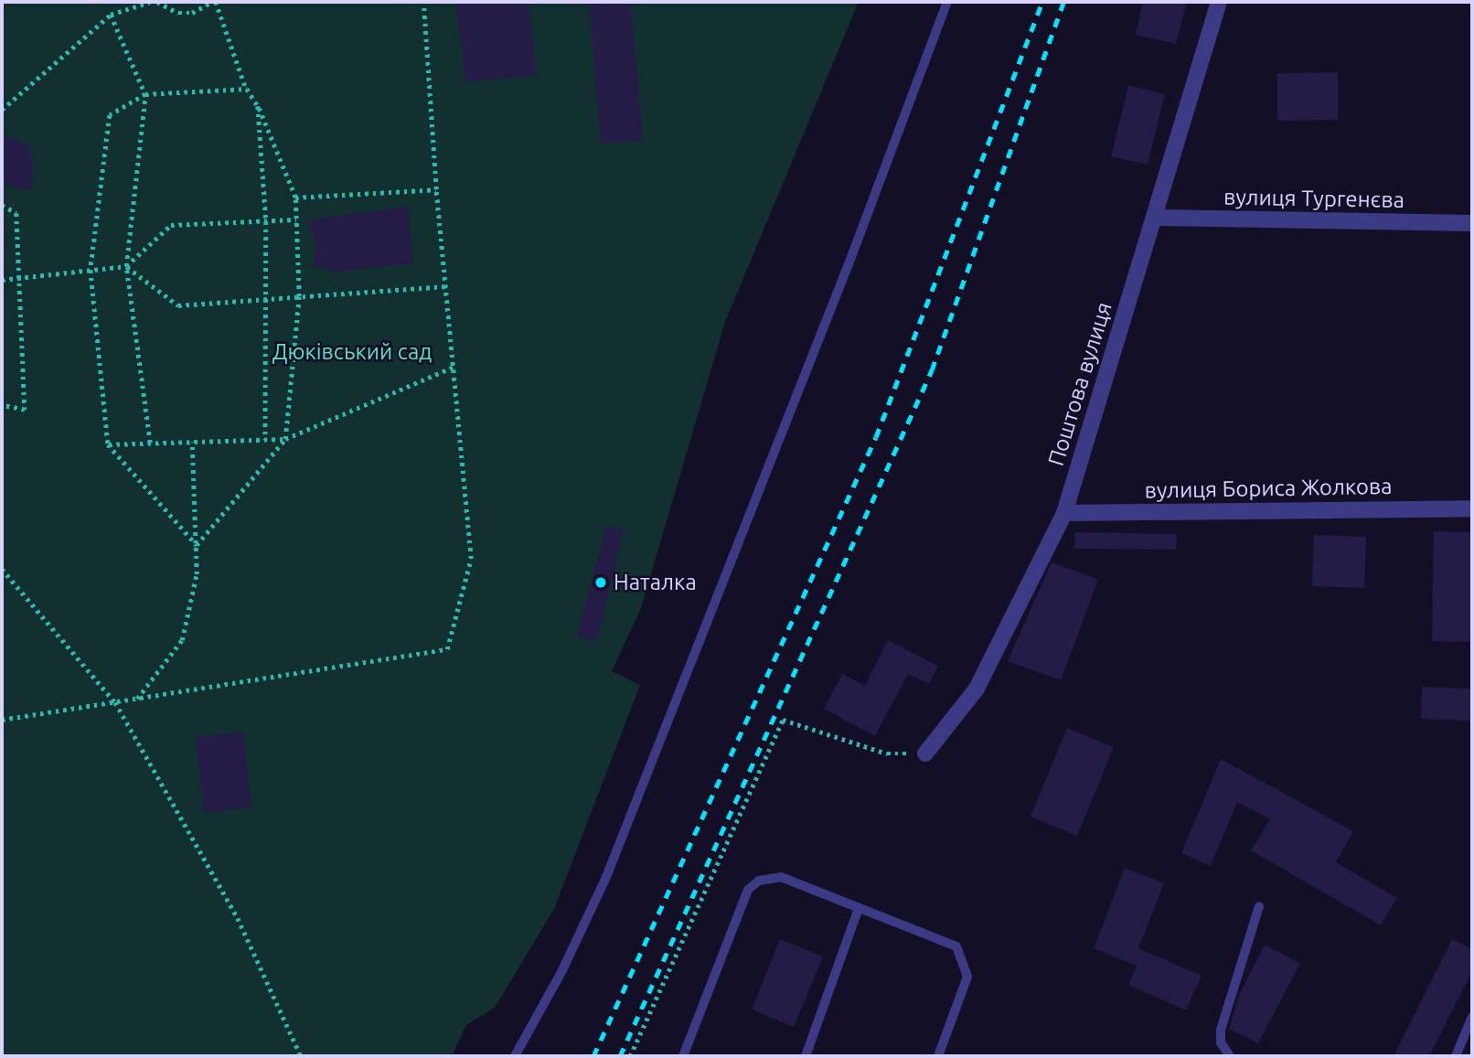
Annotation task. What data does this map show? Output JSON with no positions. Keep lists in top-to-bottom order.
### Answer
{
  "streets": {
    "street": ["вулиця Тургенєва", "Поштова вулиця", "вулиця Бориса Жолкова"]
  },
  "crossings": [
    ["вулиця Тургенєва", "Поштова вулиця"],
    ["Поштова вулиця", "вулиця Бориса Жолкова"]
  ],
  "parks": ["Дюківський сад"],
  "places": ["Наталка"]
}
